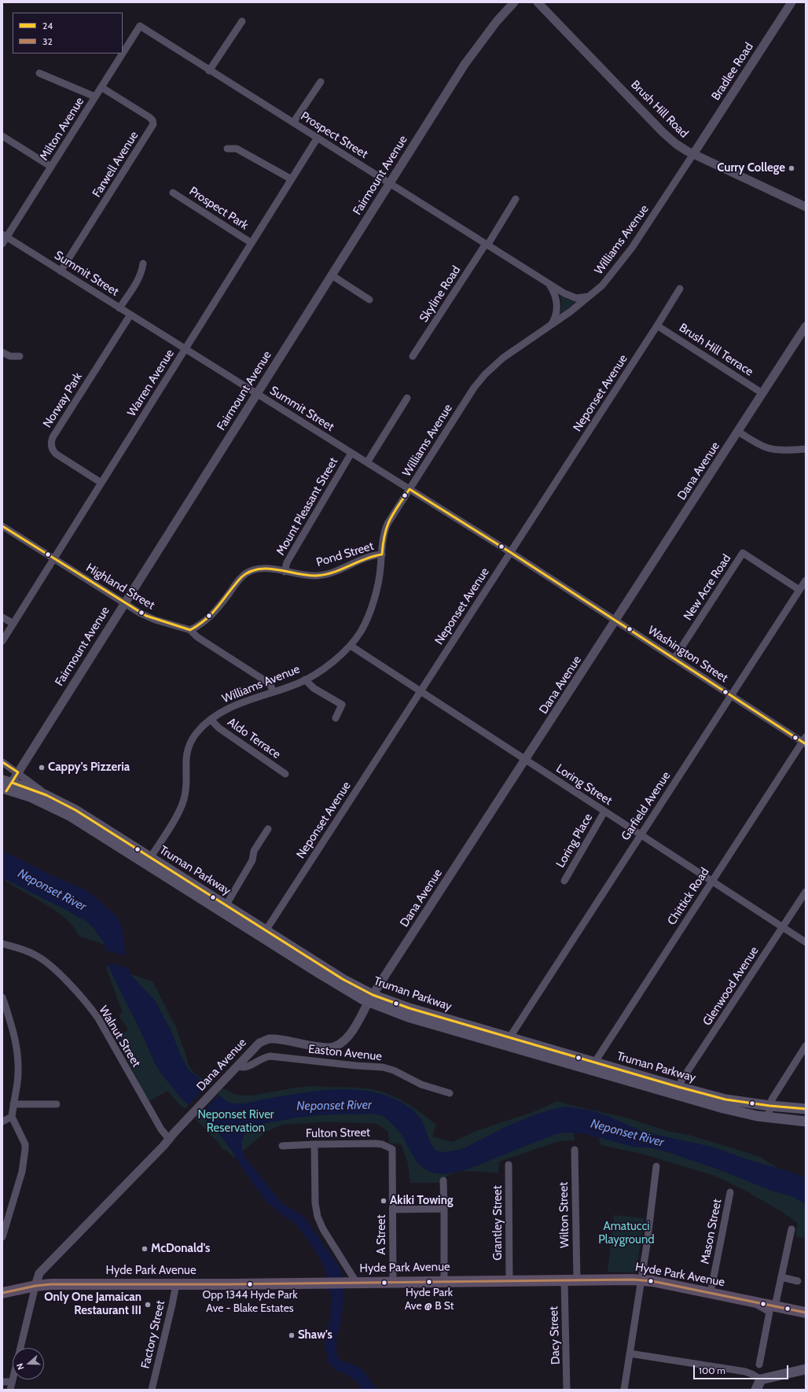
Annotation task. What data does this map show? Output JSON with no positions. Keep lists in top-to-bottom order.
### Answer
{
  "streets": {
    "main road": ["Truman Parkway", "Hyde Park Avenue"],
    "street": [
      "Bradlee Road",
      "Brush Hill Road",
      "Milton Avenue",
      "Prospect Street",
      "Farwell Avenue",
      "Fairmount Avenue",
      "Prospect Park",
      "Williams Avenue",
      "Summit Street",
      "Skyline Road",
      "Brush Hill Terrace",
      "Warren Avenue",
      "Neponset Avenue",
      "Norway Park",
      "Dana Avenue",
      "Mount Pleasant Street",
      "Pond Street",
      "Highland Street",
      "New Acre Road",
      "Washington Street",
      "Aldo Terrace",
      "Loring Street",
      "Garfield Avenue",
      "Loring Place",
      "Chittick Road",
      "Glenwood Avenue",
      "Walnut Street",
      "Easton Avenue",
      "Fulton Street",
      "Wilton Street",
      "Grantley Street",
      "Mason Street",
      "A Street",
      "Factory Street",
      "Dacy Street"
    ]
  },
  "crossings": [
    ["Bradlee Road", "Brush Hill Road"],
    ["Bradlee Road", "Williams Avenue"],
    ["Brush Hill Road", "Williams Avenue"],
    ["Milton Avenue", "Prospect Street"],
    ["Milton Avenue", "Farwell Avenue"],
    ["Milton Avenue", "Summit Street"],
    ["Prospect Street", "Fairmount Avenue"],
    ["Prospect Street", "Williams Avenue"],
    ["Prospect Street", "Skyline Road"],
    ["Prospect Street", "Warren Avenue"],
    ["Farwell Avenue", "Summit Street"],
    ["Fairmount Avenue", "Summit Street"],
    ["Fairmount Avenue", "Highland Street"],
    ["Fairmount Avenue", "Truman Parkway"],
    ["Prospect Park", "Warren Avenue"],
    ["Williams Avenue", "Summit Street"],
    ["Williams Avenue", "Pond Street"],
    ["Williams Avenue", "Highland Street"],
    ["Williams Avenue", "Aldo Terrace"],
    ["Williams Avenue", "Loring Street"],
    ["Williams Avenue", "Truman Parkway"],
    ["Summit Street", "Warren Avenue"],
    ["Summit Street", "Neponset Avenue"],
    ["Summit Street", "Norway Park"],
    ["Summit Street", "Mount Pleasant Street"],
    ["Summit Street", "Washington Street"],
    ["Brush Hill Terrace", "Neponset Avenue"],
    ["Brush Hill Terrace", "Dana Avenue"],
    ["Warren Avenue", "Norway Park"],
    ["Warren Avenue", "Highland Street"],
    ["Neponset Avenue", "Washington Street"],
    ["Neponset Avenue", "Loring Street"],
    ["Neponset Avenue", "Truman Parkway"],
    ["Dana Avenue", "Washington Street"],
    ["Dana Avenue", "Loring Street"],
    ["Dana Avenue", "Truman Parkway"],
    ["Dana Avenue", "Walnut Street"],
    ["Dana Avenue", "Easton Avenue"],
    ["Dana Avenue", "Hyde Park Avenue"],
    ["Mount Pleasant Street", "Pond Street"],
    ["Pond Street", "Highland Street"],
    ["New Acre Road", "Washington Street"],
    ["New Acre Road", "Garfield Avenue"],
    ["Washington Street", "Garfield Avenue"],
    ["Washington Street", "Chittick Road"],
    ["Loring Street", "Garfield Avenue"],
    ["Loring Street", "Loring Place"],
    ["Loring Street", "Chittick Road"],
    ["Loring Street", "Glenwood Avenue"],
    ["Garfield Avenue", "Truman Parkway"],
    ["Truman Parkway", "Chittick Road"],
    ["Truman Parkway", "Glenwood Avenue"],
    ["Fulton Street", "A Street"],
    ["Wilton Street", "Hyde Park Avenue"],
    ["Grantley Street", "Hyde Park Avenue"],
    ["Mason Street", "Hyde Park Avenue"],
    ["A Street", "Hyde Park Avenue"],
    ["Hyde Park Avenue", "Factory Street"],
    ["Hyde Park Avenue", "Dacy Street"]
  ],
  "water": ["Neponset River"],
  "parks": ["Neponset River Reservation", "Amatucci Playground"],
  "places": [
    "Curry College",
    "Cappy's Pizzeria",
    "Akiki Towing",
    "McDonald's",
    "Hyde Park Ave @ B St",
    "Opp 1344 Hyde Park Ave - Blake Estates",
    "Only One Jamaican Restaurant III",
    "Shaw's"
  ],
  "lines": ["transit line 24", "transit line 32"],
  "legend": ["24", "32"],
  "scale_bar": "100 m",
  "north": "left"
}
